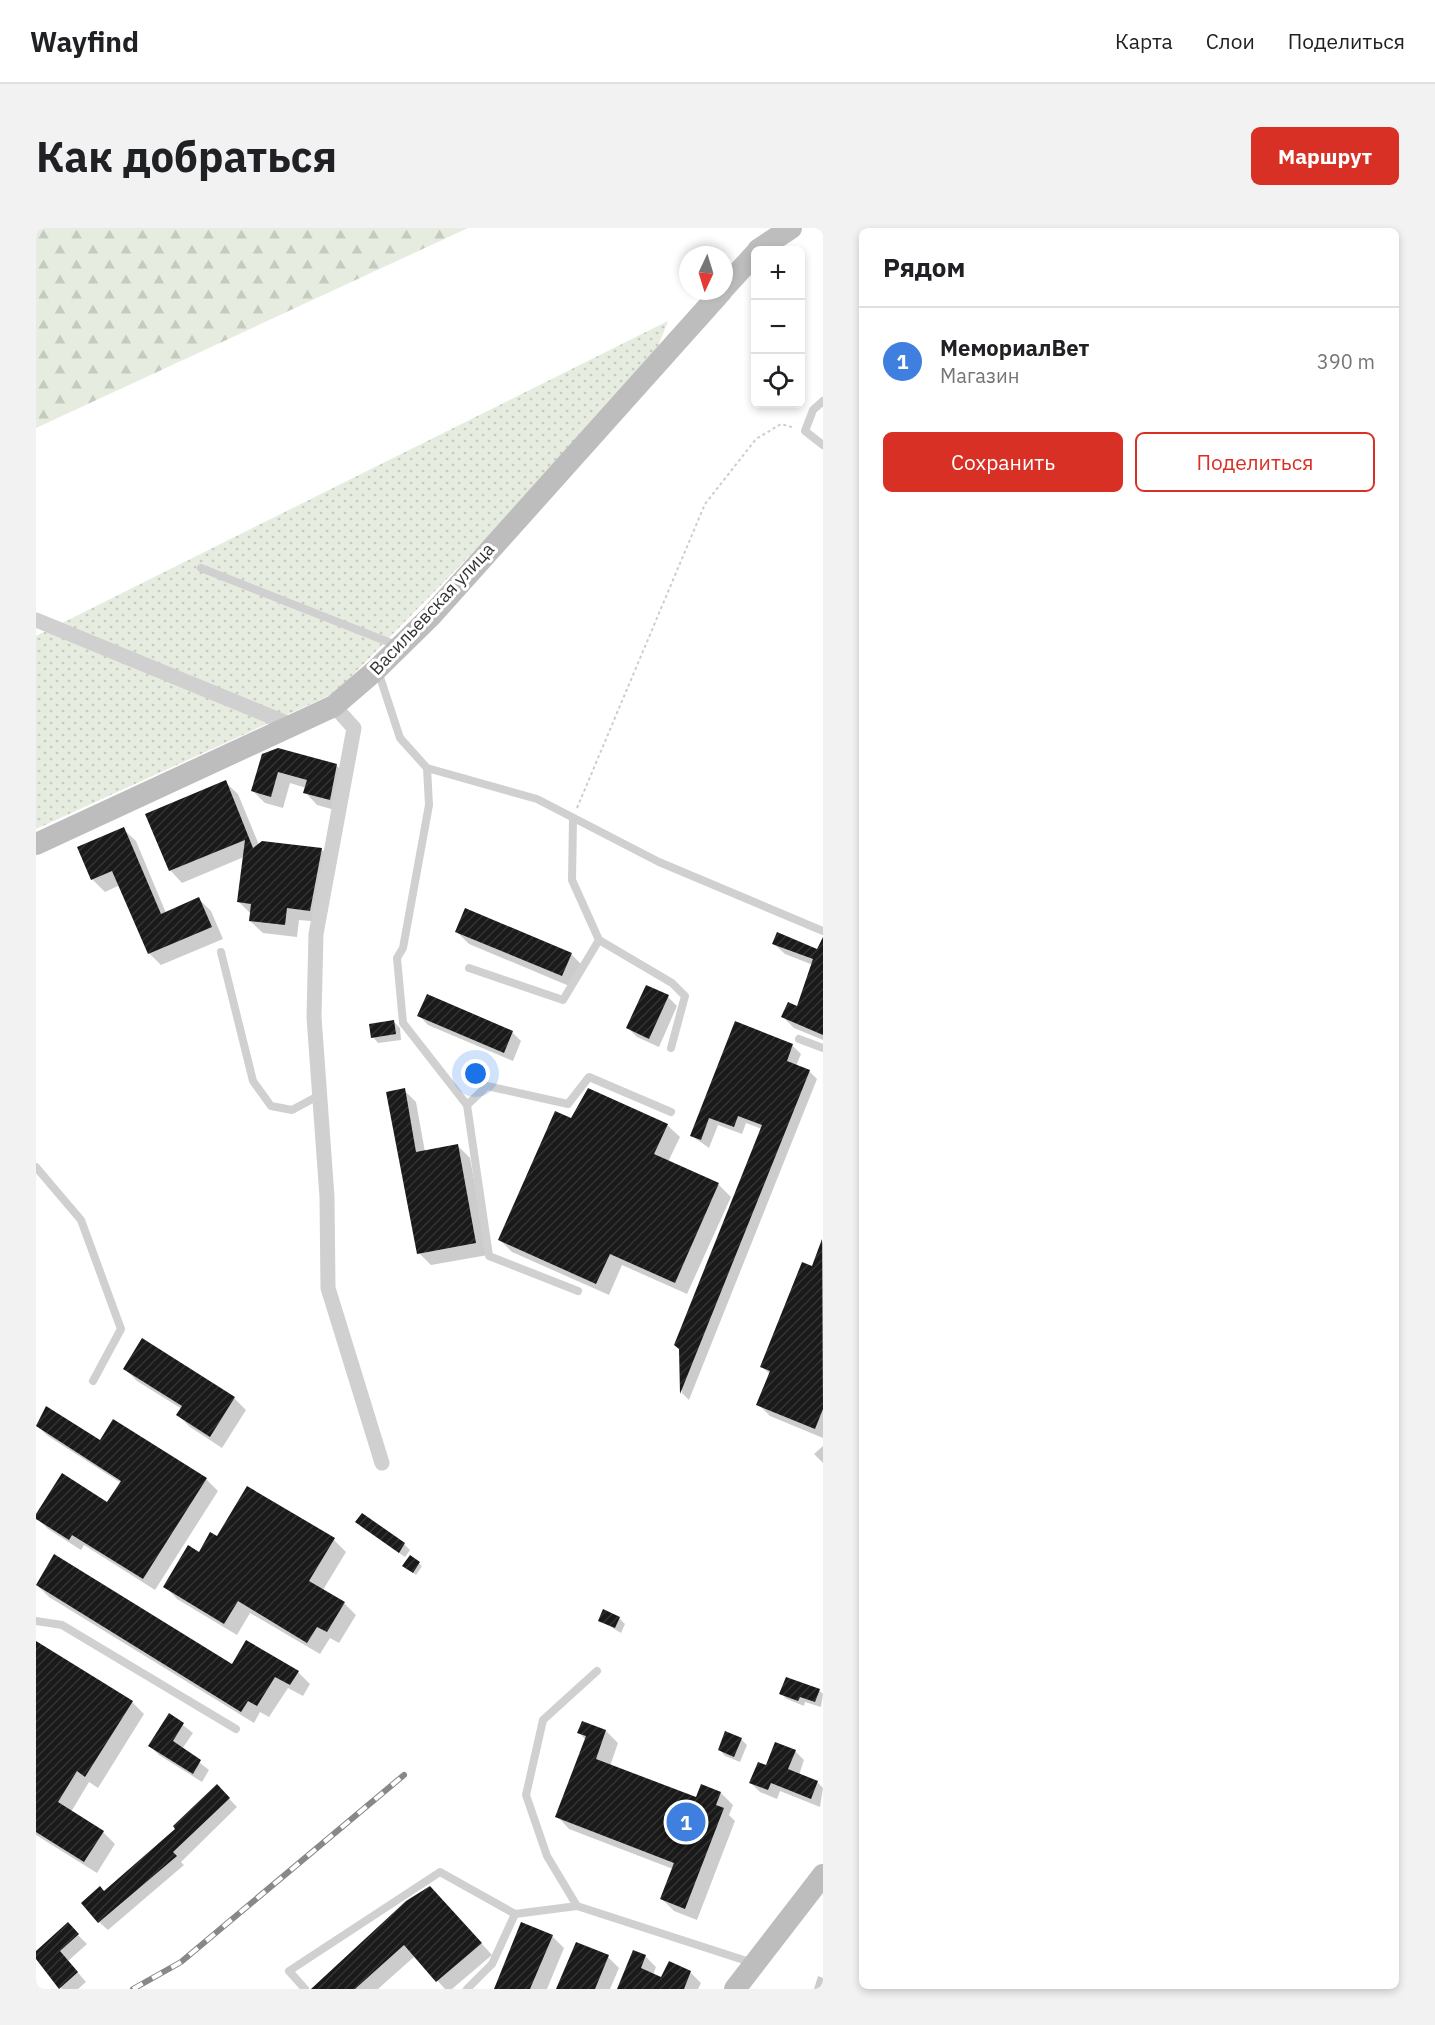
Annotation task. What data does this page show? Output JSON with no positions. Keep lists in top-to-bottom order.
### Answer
{
  "streets": {
    "street": ["Васильевская улица"]
  },
  "north": "bottom",
  "page": {
    "header": "Wayfind",
    "nav": ["Карта", "Слои", "Поделиться"],
    "buttons": [
      "Маршрут",
      ["Сохранить", "Поделиться"]
    ],
    "title": "Как добраться",
    "heading": "Рядом",
    "map_buttons": ["+", "−"],
    "list": [
      {
        "mark": "1",
        "name": "МемориалВет",
        "note": "Магазин",
        "value": "390 m"
      }
    ],
    "pins": "1"
  }
}
